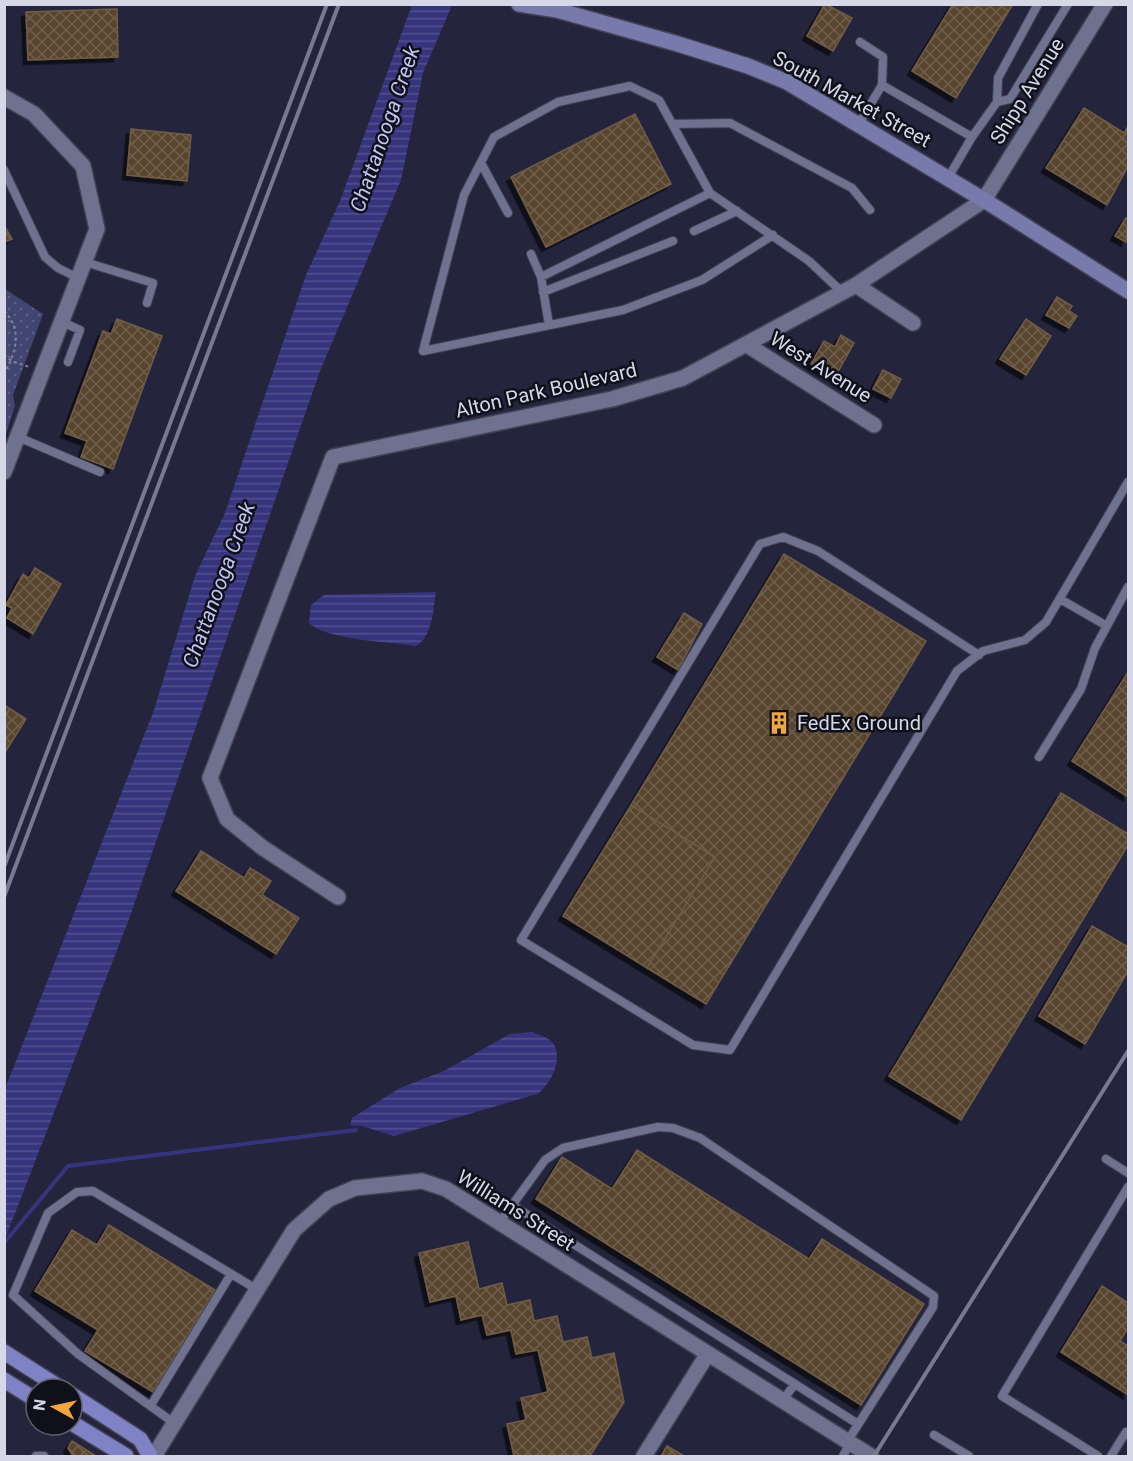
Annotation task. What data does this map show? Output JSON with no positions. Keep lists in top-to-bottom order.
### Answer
{
  "streets": {
    "main road": ["South Market Street"],
    "street": [
      "Shipp Avenue",
      "West Avenue",
      "Alton Park Boulevard",
      "Williams Street"
    ]
  },
  "crossings": [
    ["Shipp Avenue", "South Market Street"],
    ["Shipp Avenue", "Alton Park Boulevard"],
    ["South Market Street", "Alton Park Boulevard"],
    ["West Avenue", "Alton Park Boulevard"]
  ],
  "water": ["Chattanooga Creek"],
  "places": {
    "building": ["FedEx Ground"]
  },
  "north": "left"
}
